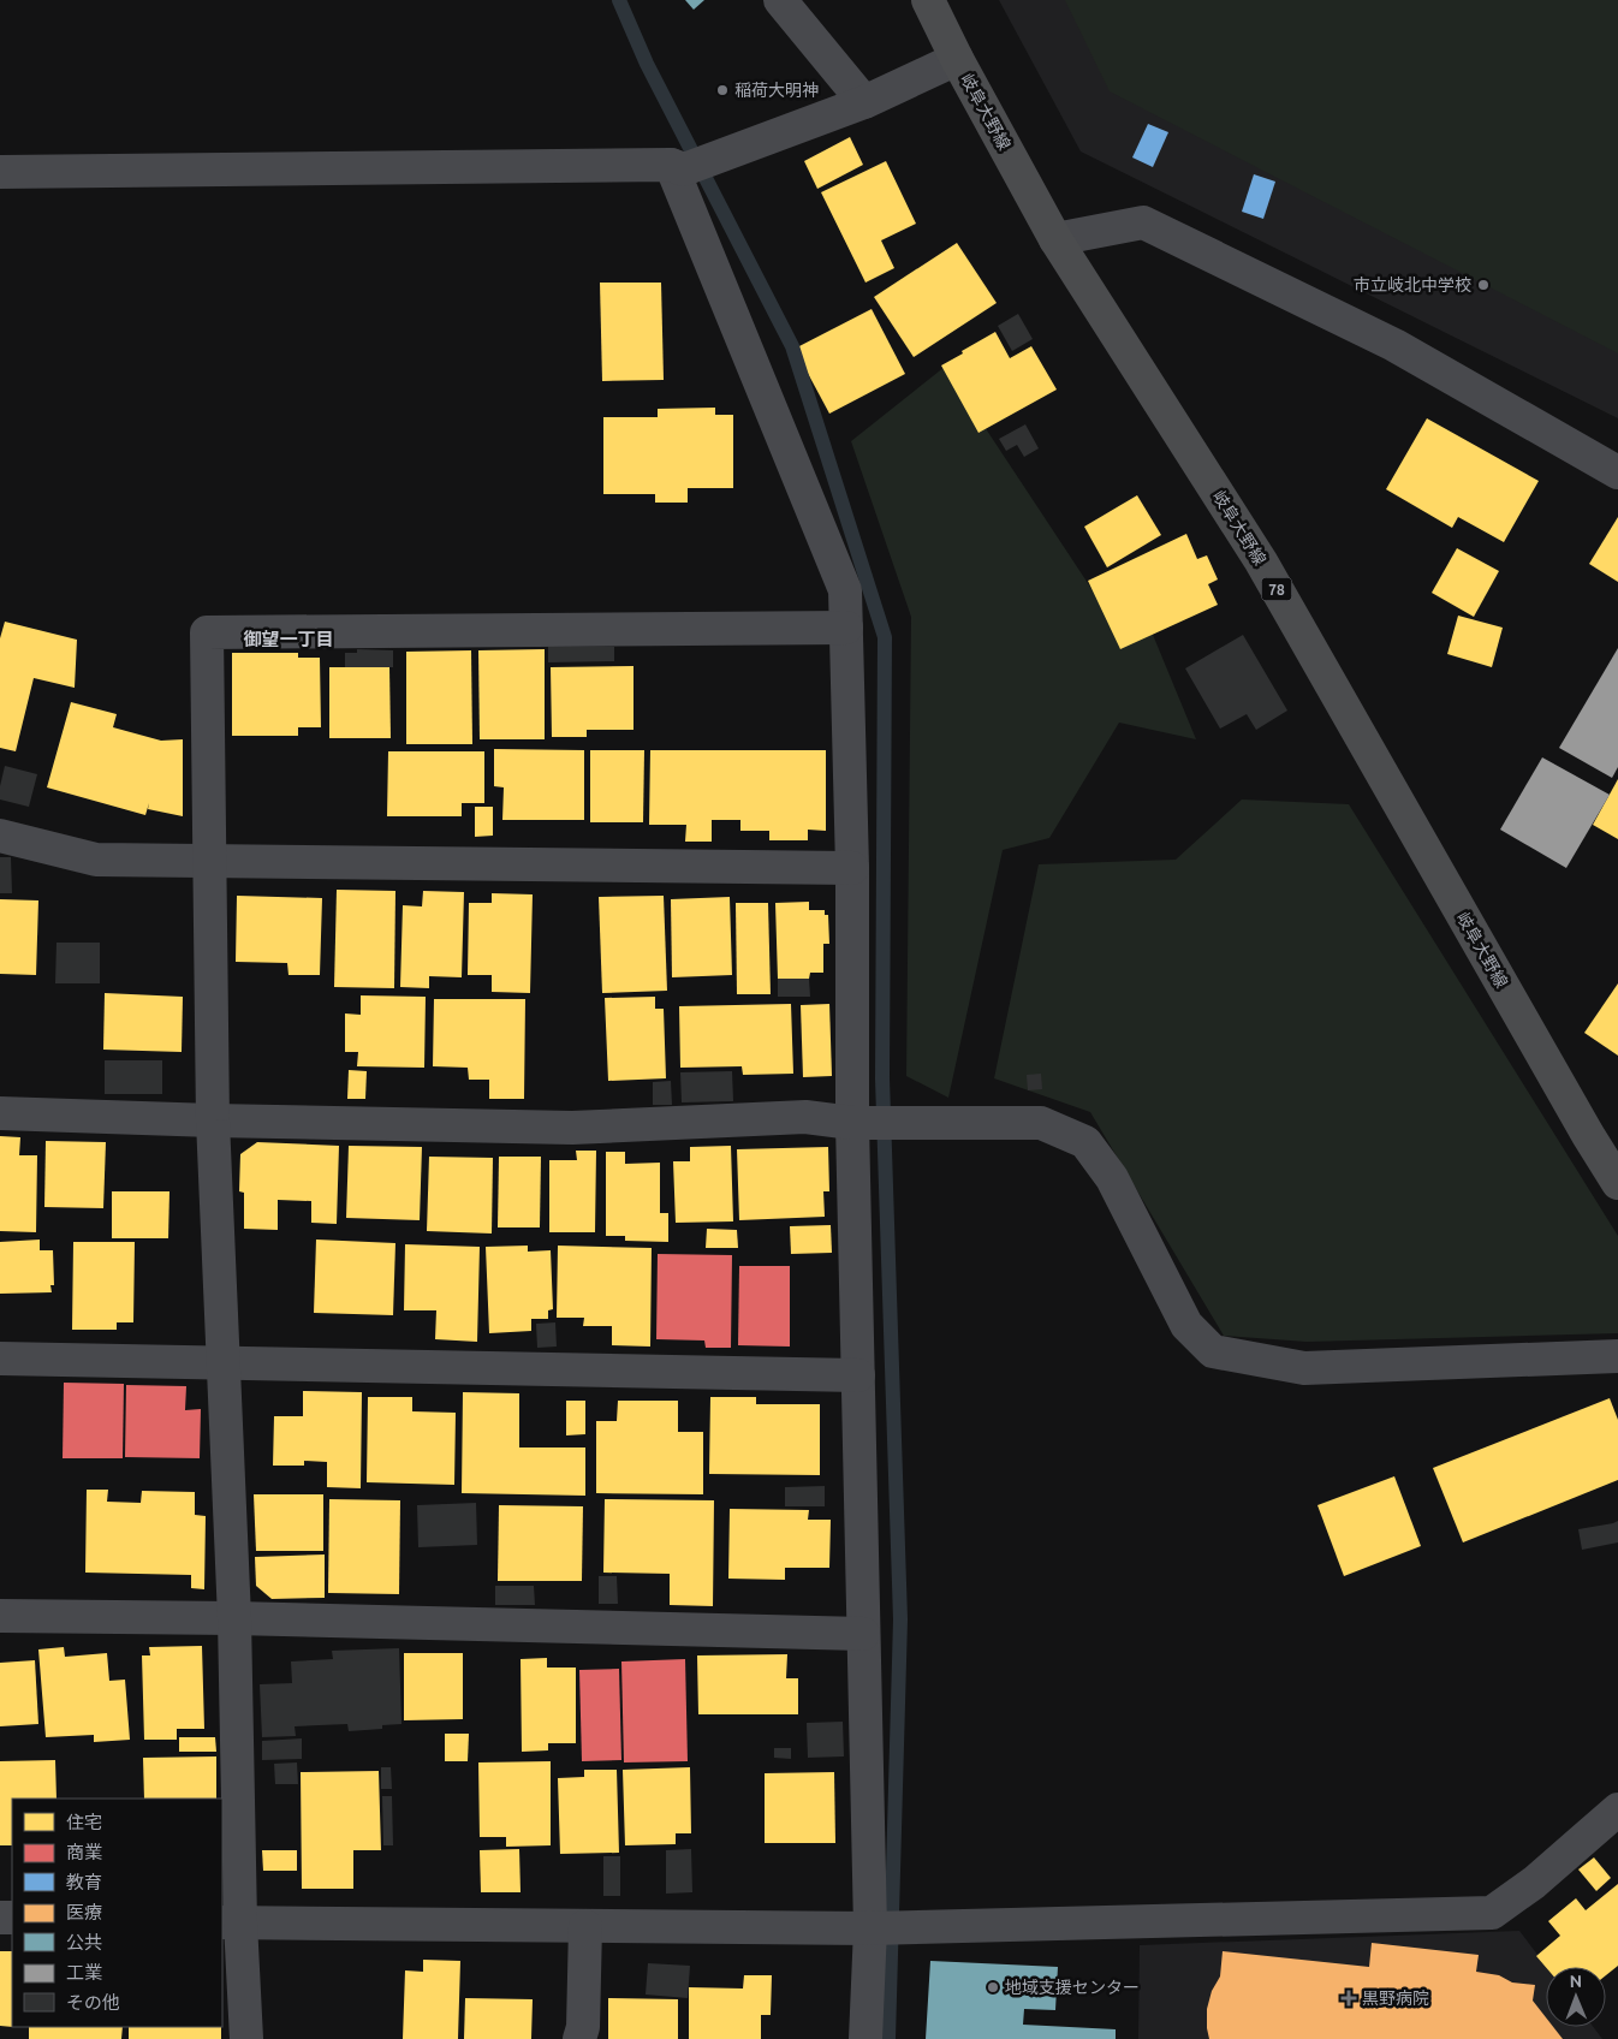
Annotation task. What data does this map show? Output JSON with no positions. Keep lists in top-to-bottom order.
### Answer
{
  "streets": {
    "main road": ["岐阜大野線", "78"]
  },
  "districts": ["御望一丁目"],
  "places": {
    "other": ["稲荷大明神", "市立岐北中学校", "地域支援センター"],
    "health": ["黒野病院"]
  },
  "legend": [
    "住宅",
    "商業",
    "教育",
    "医療",
    "公共",
    "工業",
    "その他"
  ],
  "north": "top"
}
